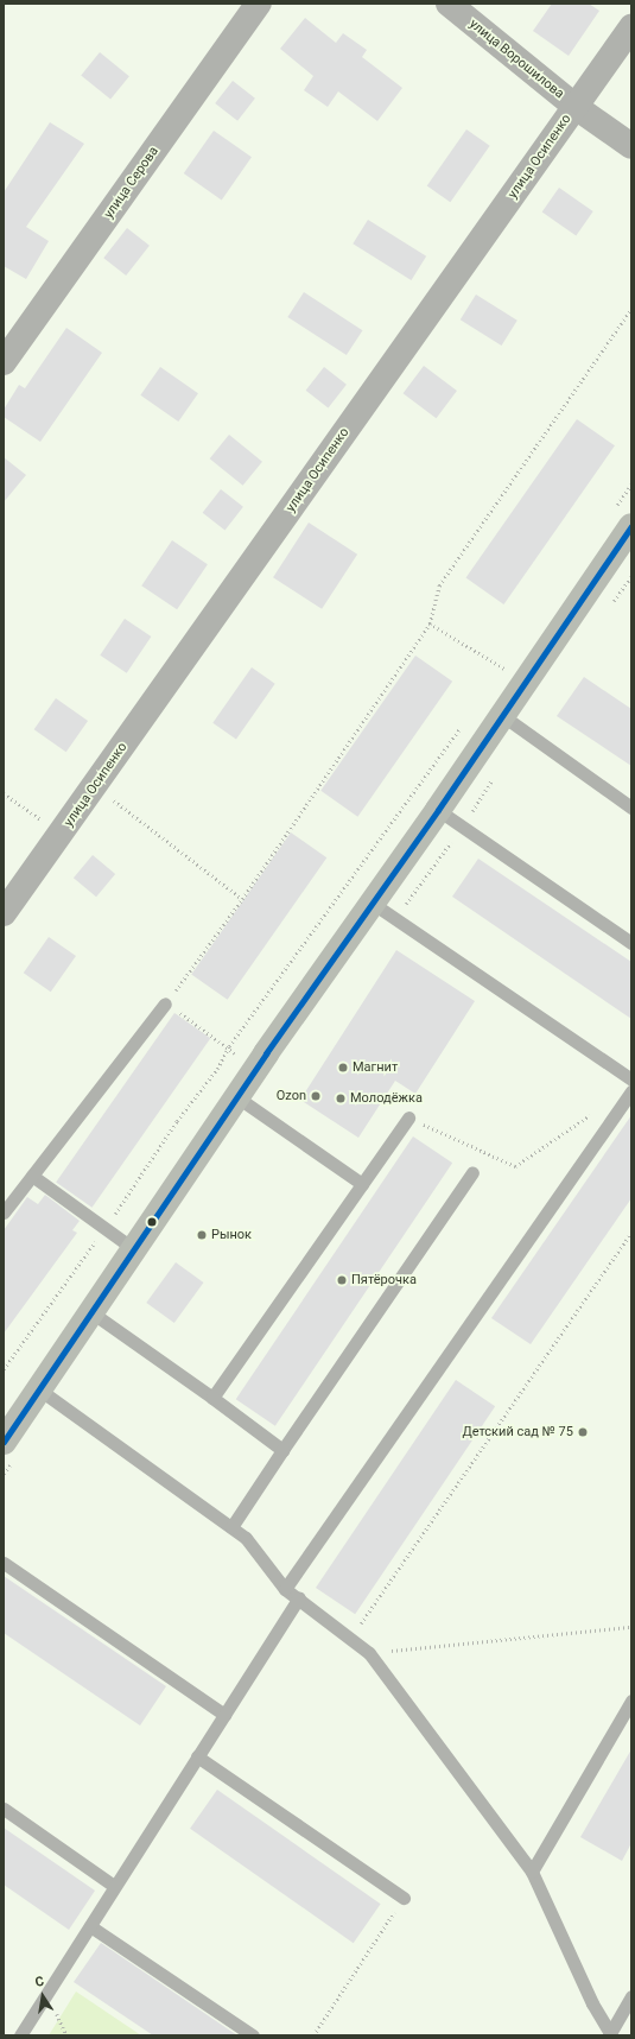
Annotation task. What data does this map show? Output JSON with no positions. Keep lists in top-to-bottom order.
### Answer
{
  "streets": {
    "street": ["улица Ворошилова", "улица Осипенко", "улица Серова"]
  },
  "crossings": [
    ["улица Ворошилова", "улица Осипенко"]
  ],
  "places": [
    "Магнит",
    "Ozon",
    "Молодёжка",
    "Рынок",
    "Пятёрочка",
    "Детский сад № 75"
  ],
  "north": "top"
}
